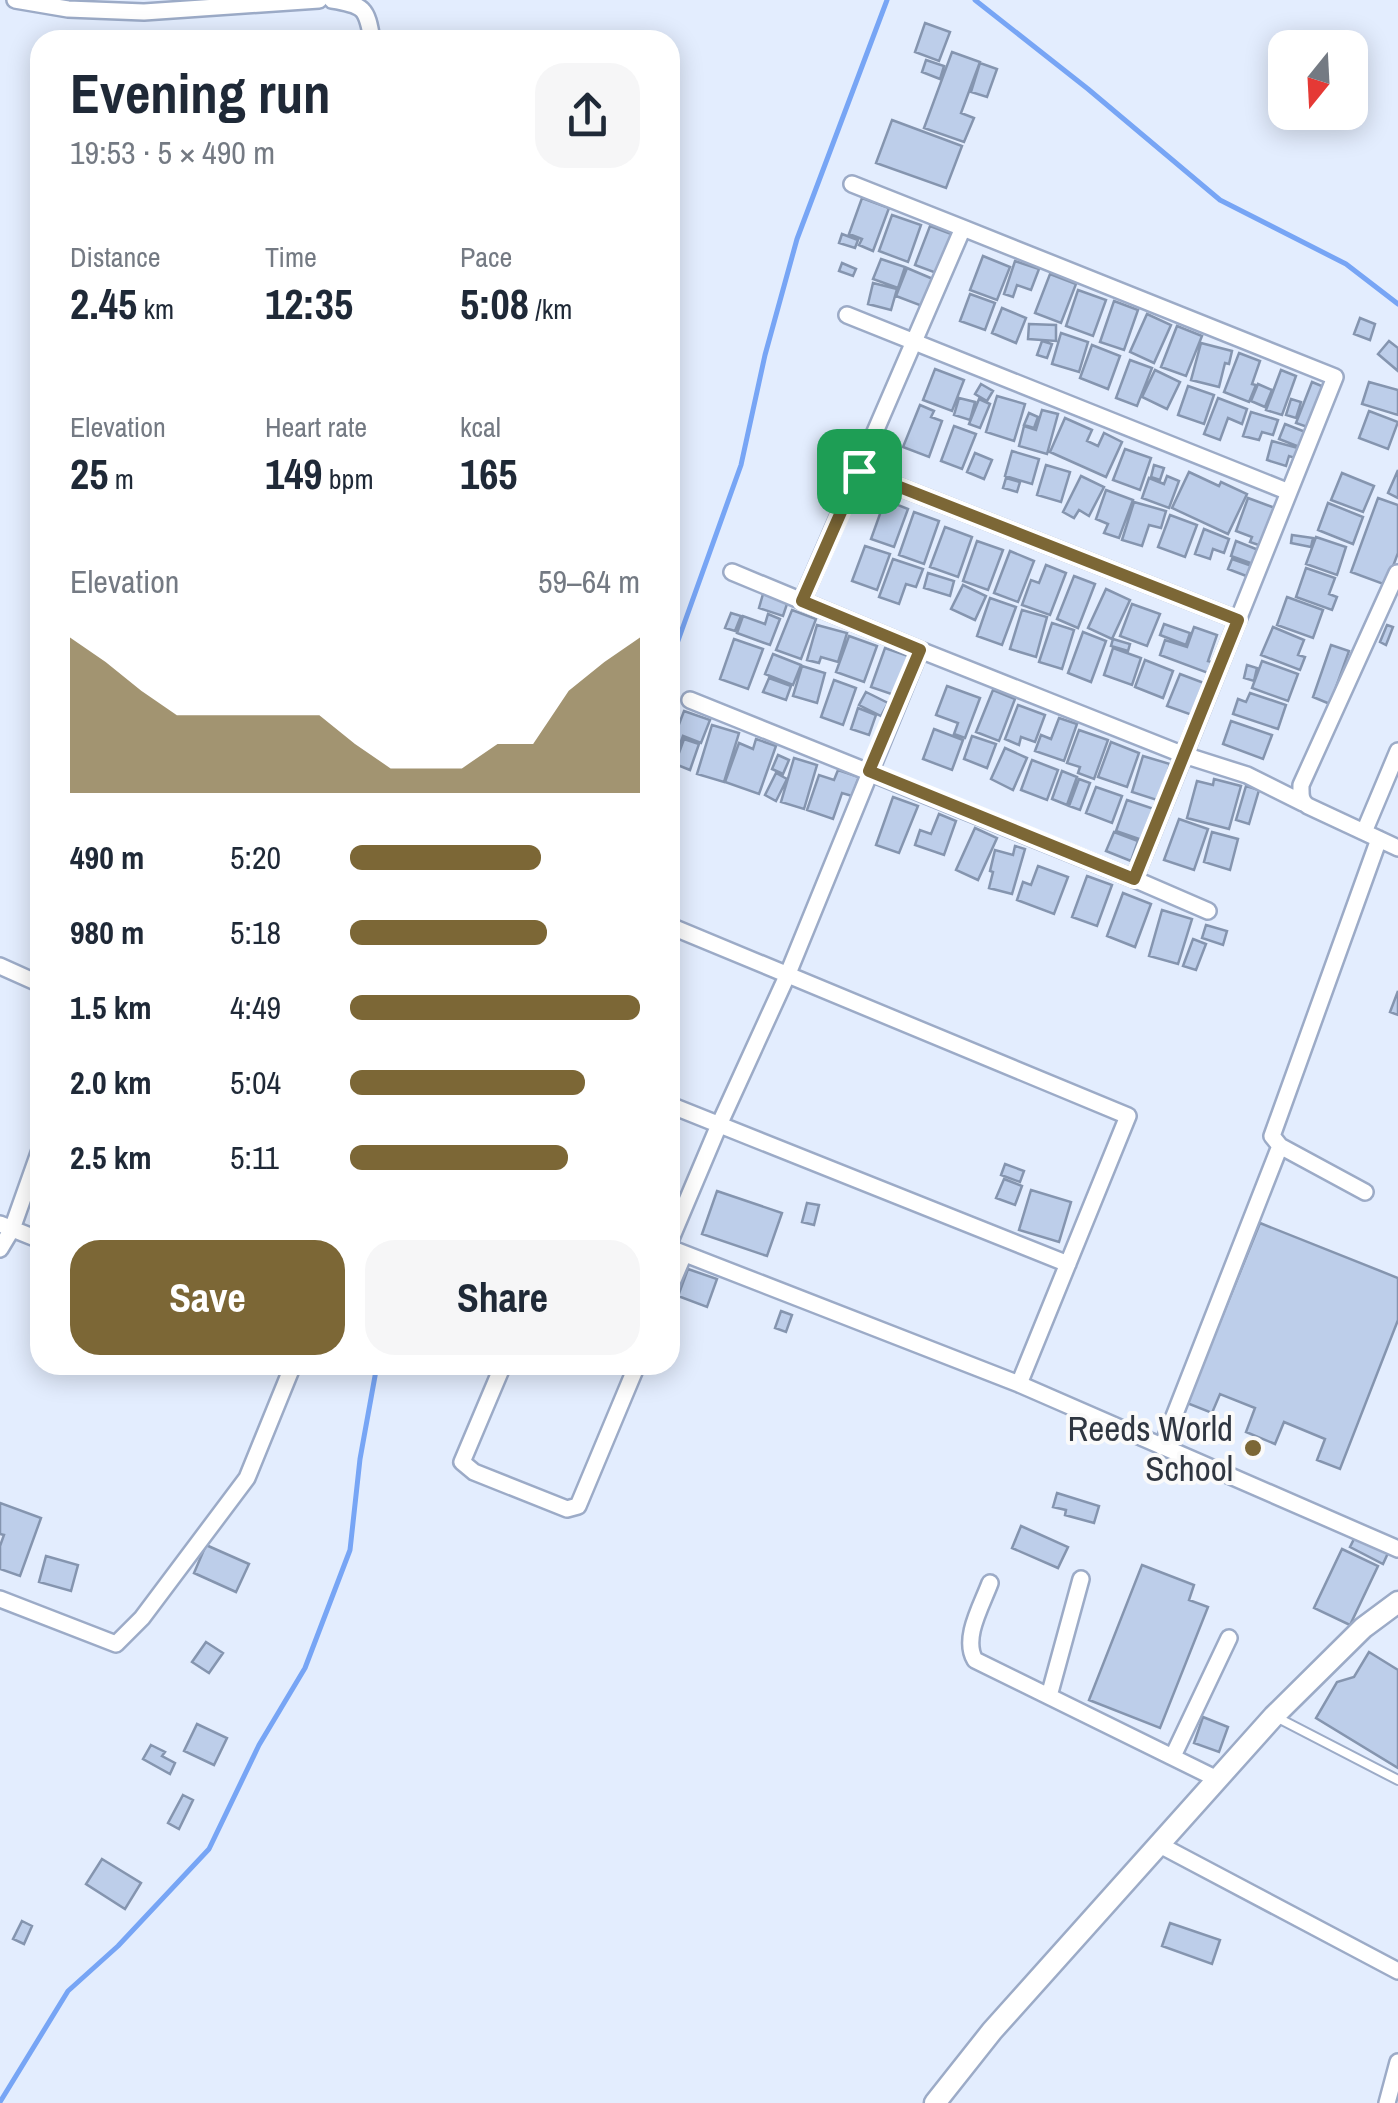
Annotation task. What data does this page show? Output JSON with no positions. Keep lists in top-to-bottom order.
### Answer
{
  "places": ["Reeds World School"],
  "north": "bottom",
  "page": {
    "heading": ["Evening run", "19:53 · 5 × 490 m"],
    "stats": [
      ["Distance", "2.45 km"],
      ["Time", "12:35"],
      ["Pace", "5:08 /km"],
      ["Elevation", "25 m"],
      ["Heart rate", "149 bpm"],
      ["kcal", "165"]
    ],
    "chart": ["Elevation", "59–64 m"],
    "list": [
      {
        "name": "490 m",
        "note": "5:20"
      },
      {
        "name": "980 m",
        "note": "5:18"
      },
      {
        "name": "1.5 km",
        "note": "4:49"
      },
      {
        "name": "2.0 km",
        "note": "5:04"
      },
      {
        "name": "2.5 km",
        "note": "5:11"
      }
    ],
    "buttons": ["Save", "Share"]
  }
}
